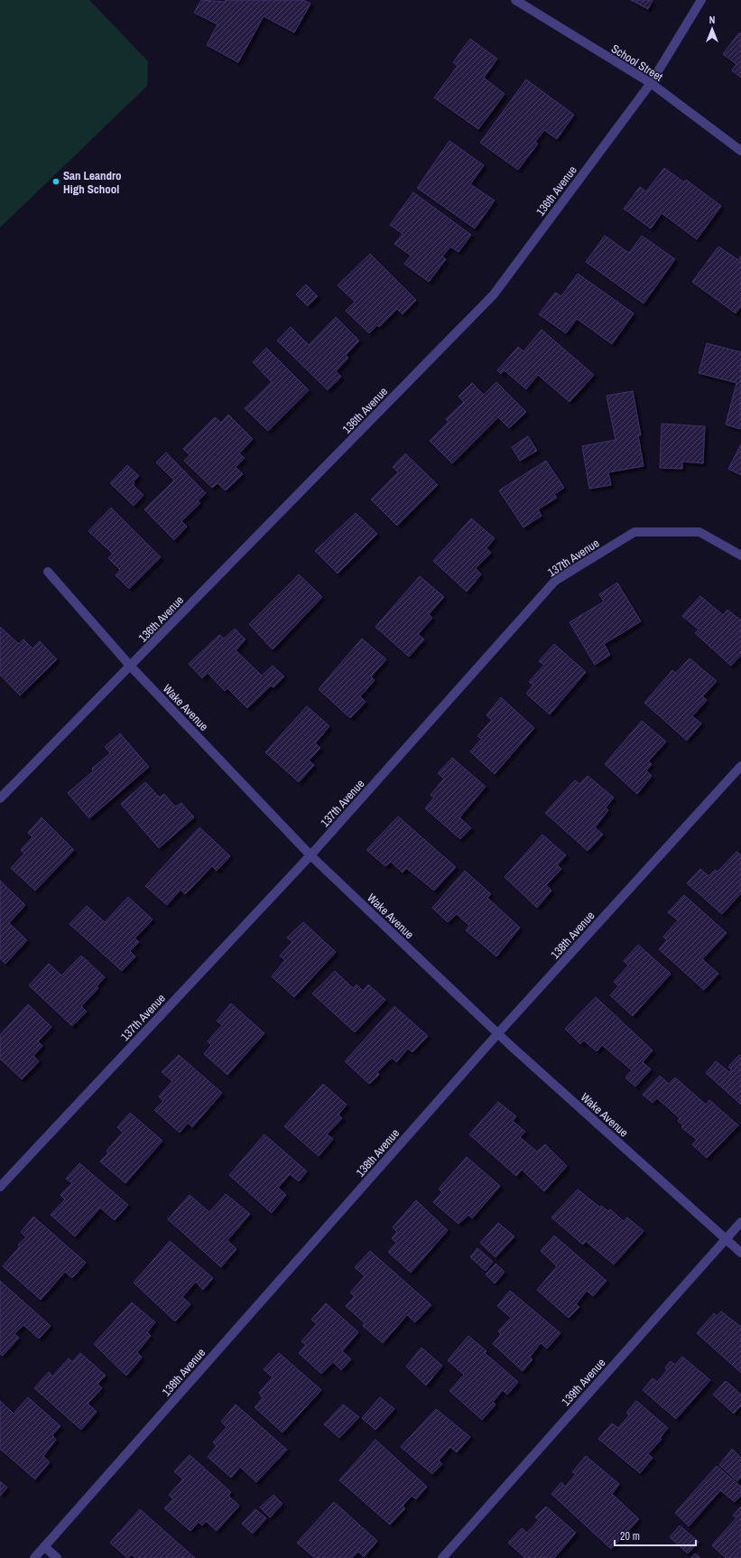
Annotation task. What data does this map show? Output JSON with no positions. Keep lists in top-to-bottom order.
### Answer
{
  "streets": {
    "street": [
      "School Street",
      "136th Avenue",
      "137th Avenue",
      "Wake Avenue",
      "138th Avenue",
      "139th Avenue"
    ]
  },
  "crossings": [
    ["School Street", "136th Avenue"],
    ["136th Avenue", "Wake Avenue"],
    ["137th Avenue", "Wake Avenue"],
    ["Wake Avenue", "138th Avenue"],
    ["Wake Avenue", "139th Avenue"]
  ],
  "places": ["San Leandro High School"],
  "scale_bar": "20 m",
  "north": "top"
}
